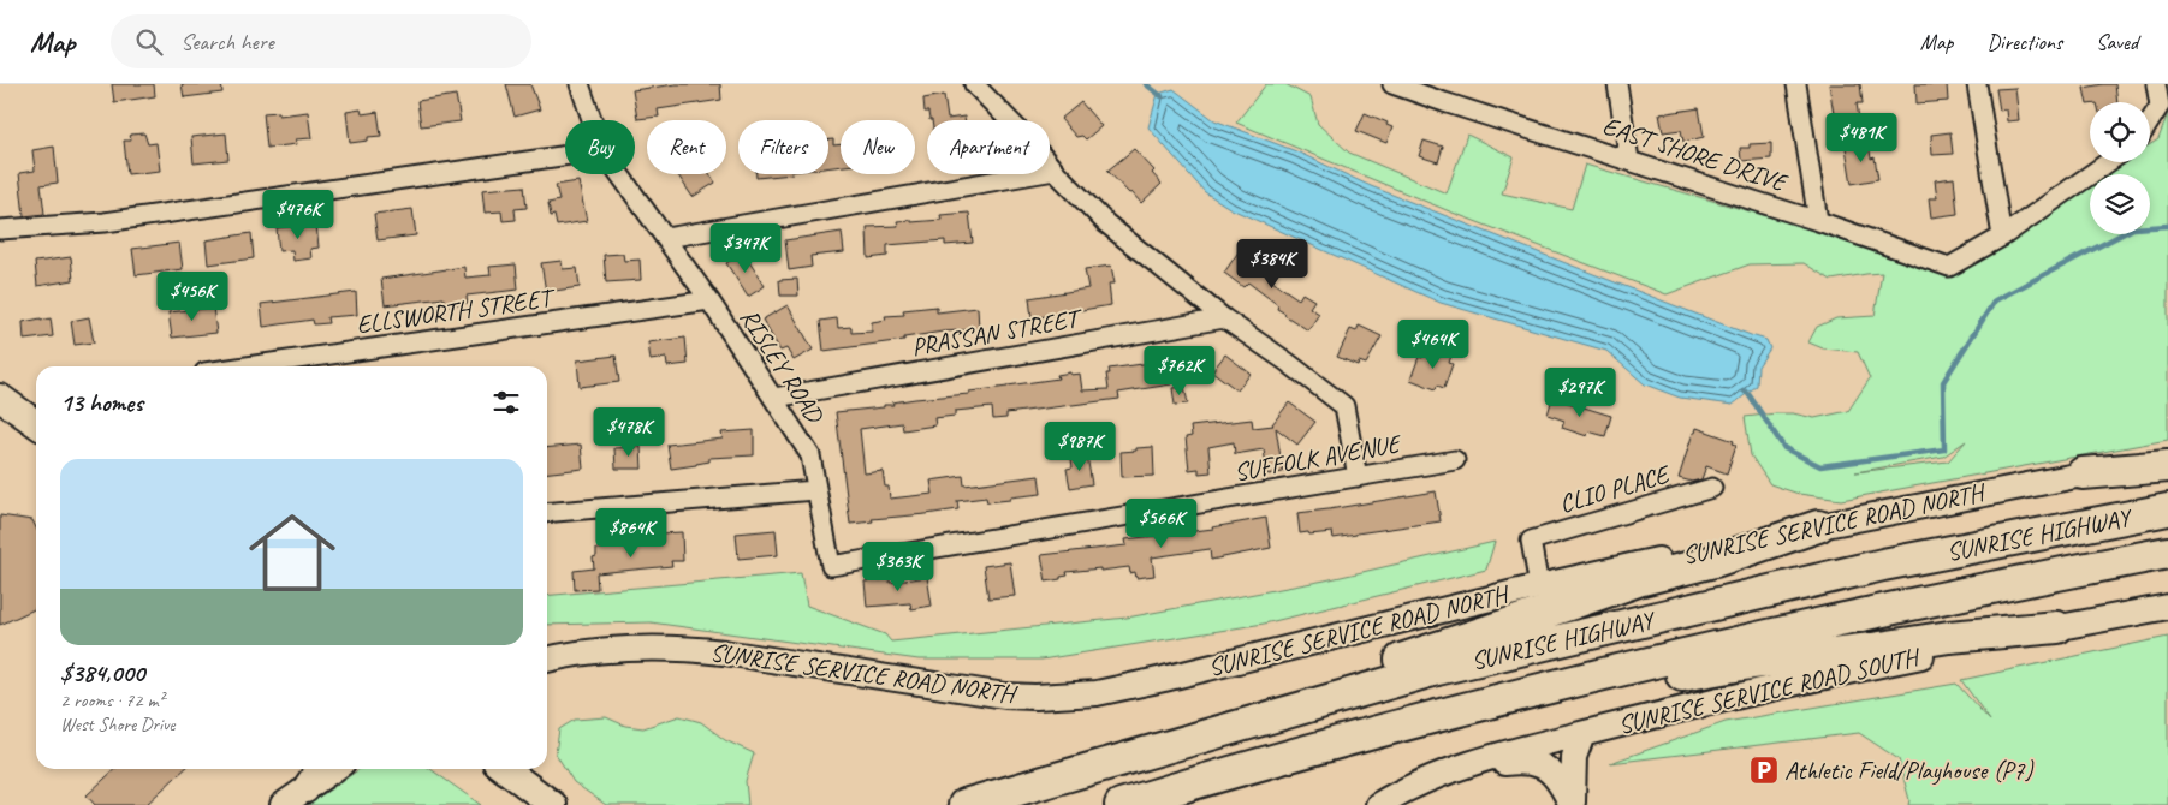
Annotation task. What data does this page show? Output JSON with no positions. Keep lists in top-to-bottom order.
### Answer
{
  "streets": {
    "highway": ["SUNRISE HIGHWAY"],
    "main road": ["SUNRISE SERVICE ROAD NORTH", "SUNRISE SERVICE ROAD SOUTH"],
    "street": [
      "EAST SHORE DRIVE",
      "ELLSWORTH STREET",
      "PRASSAN STREET",
      "RISLEY ROAD",
      "SUFFOLK AVENUE",
      "CLIO PLACE"
    ]
  },
  "crossings": [
    ["ELLSWORTH STREET", "RISLEY ROAD"],
    ["PRASSAN STREET", "RISLEY ROAD"],
    ["RISLEY ROAD", "SUFFOLK AVENUE"],
    ["CLIO PLACE", "SUNRISE SERVICE ROAD NORTH"]
  ],
  "places": {
    "parking": ["Athletic Field/Playhouse (P7)"]
  },
  "page": {
    "header": "Map",
    "search": "Search here",
    "nav": ["Map", "Directions", "Saved"],
    "price": [
      "$481K",
      "$476K",
      "$347K",
      "$384K",
      "$456K",
      "$464K",
      "$762K",
      "$297K",
      "$478K",
      "$987K",
      "$566K",
      "$864K",
      "$363K"
    ],
    "chip": [
      "Buy",
      "Rent",
      "Filters",
      "New",
      "Apartment"
    ],
    "heading": "13 homes",
    "list": [
      {
        "name": "$384,000",
        "note": "2 rooms · 72 m² · West Shore Drive"
      }
    ]
  }
}
